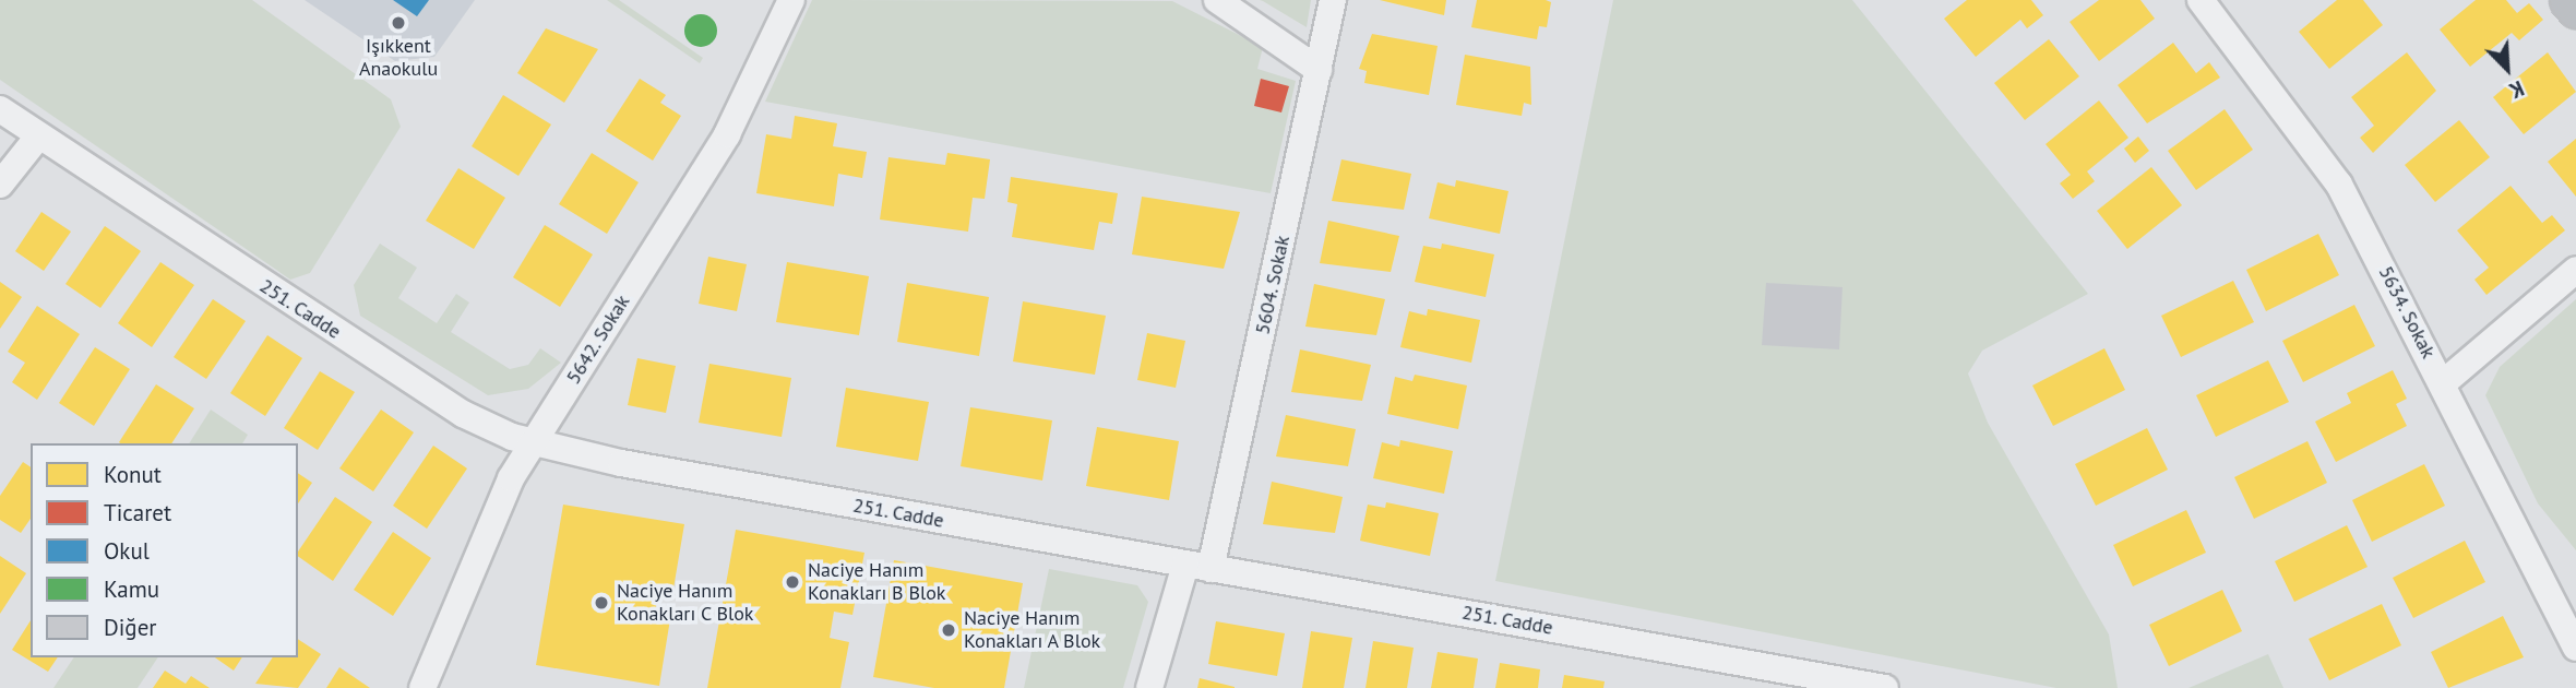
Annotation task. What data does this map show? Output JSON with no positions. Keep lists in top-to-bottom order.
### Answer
{
  "streets": {
    "street": [
      "5604. Sokak",
      "251. Cadde",
      "5634. Sokak",
      "5642. Sokak"
    ]
  },
  "crossings": [
    ["5604. Sokak", "251. Cadde"],
    ["251. Cadde", "5642. Sokak"]
  ],
  "places": [
    "Işıkkent Anaokulu",
    "Naciye Hanım Konakları B Blok",
    "Naciye Hanım Konakları C Blok",
    "Naciye Hanım Konakları A Blok"
  ],
  "legend": [
    "Konut",
    "Ticaret",
    "Okul",
    "Kamu",
    "Diğer"
  ],
  "north": "bottom right"
}
